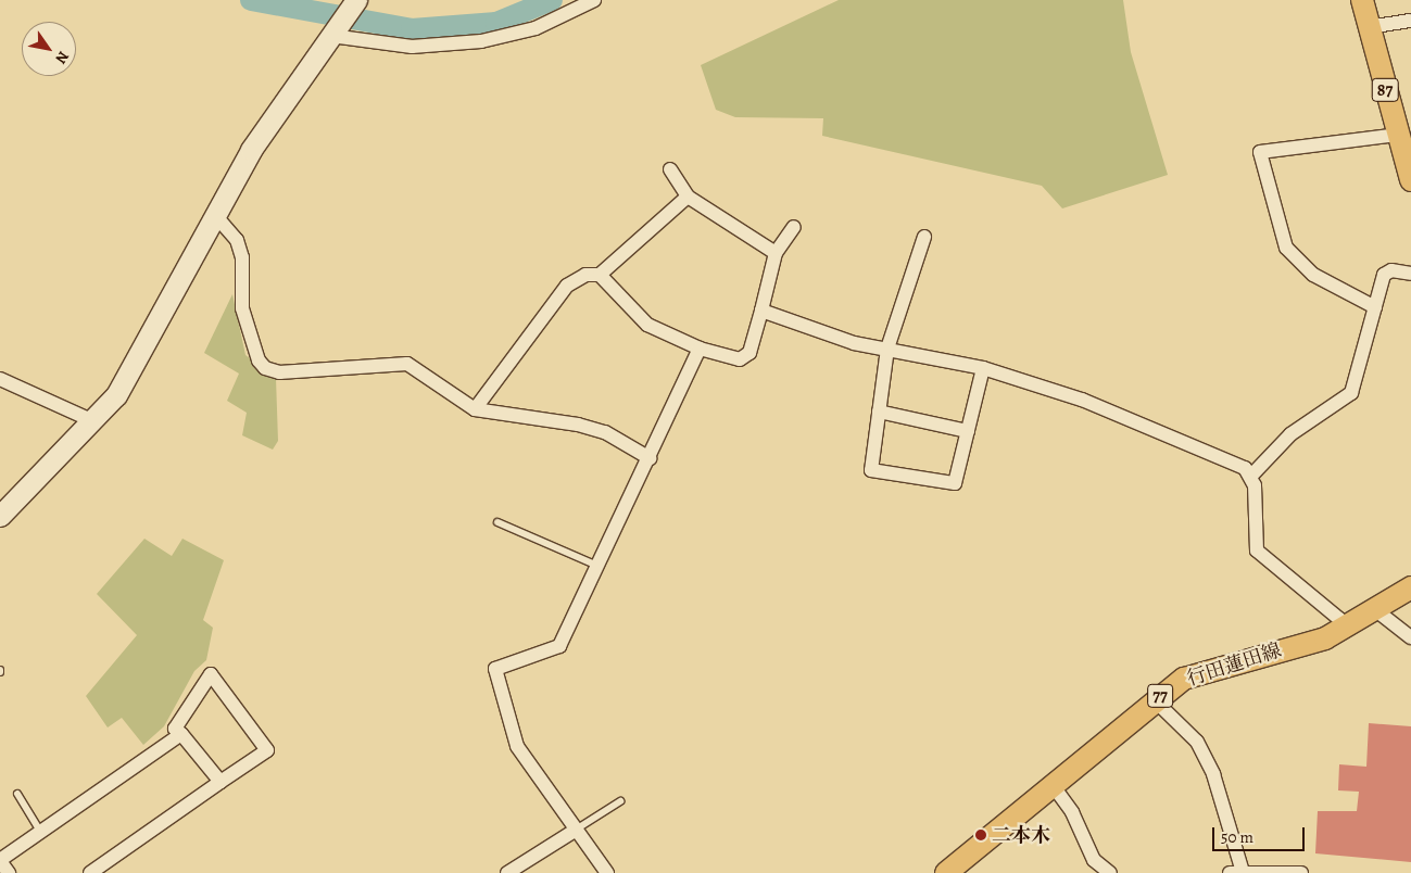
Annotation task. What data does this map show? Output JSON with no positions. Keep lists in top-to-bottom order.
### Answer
{
  "streets": {
    "main road": ["87", "行田蓮田線", "77"]
  },
  "places": ["二本木"],
  "scale_bar": "50 m",
  "north": "bottom right"
}
